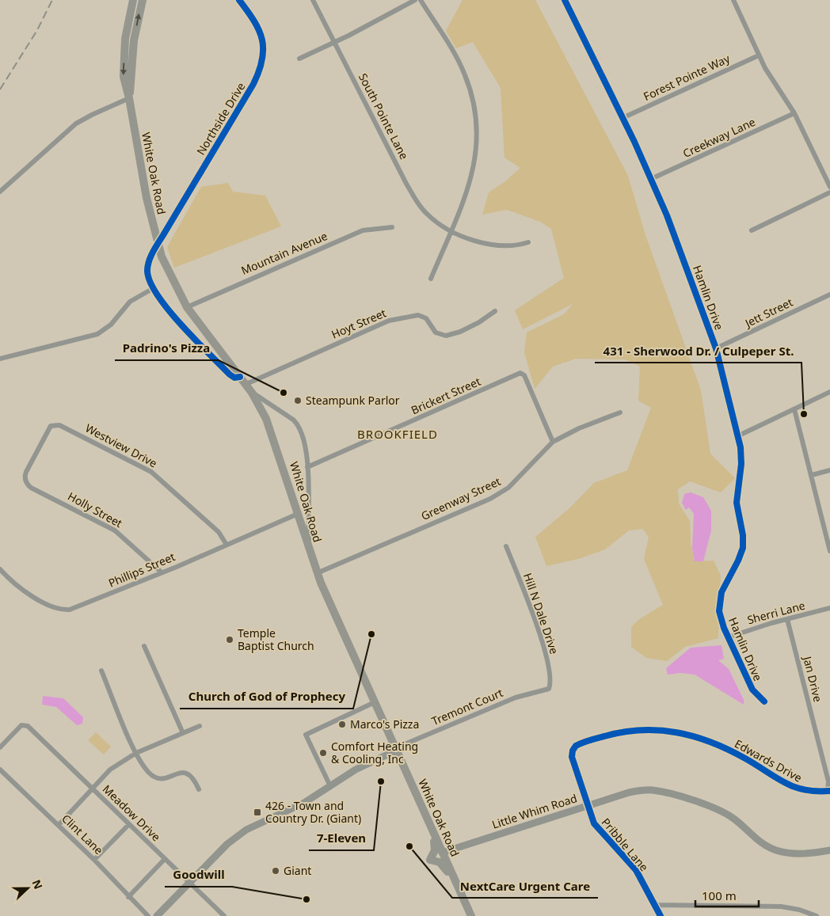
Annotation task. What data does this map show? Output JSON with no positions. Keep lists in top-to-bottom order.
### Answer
{
  "streets": {
    "main road": ["White Oak Road"],
    "street": [
      "Forest Pointe Way",
      "South Pointe Lane",
      "Northside Drive",
      "Creekway Lane",
      "Mountain Avenue",
      "Hamlin Drive",
      "Jett Street",
      "Hoyt Street",
      "Brickert Street",
      "Westview Drive",
      "Greenway Street",
      "Holly Street",
      "Phillips Street",
      "Sherri Lane",
      "Hill N Dale Drive",
      "Jan Drive",
      "Tremont Court",
      "Edwards Drive",
      "Little Whim Road",
      "Meadow Drive",
      "Clint Lane",
      "Pribble Lane"
    ]
  },
  "crossings": [
    ["Forest Pointe Way", "Hamlin Drive"],
    ["Northside Drive", "White Oak Road"],
    ["Creekway Lane", "Hamlin Drive"],
    ["White Oak Road", "Mountain Avenue"],
    ["White Oak Road", "Hoyt Street"],
    ["White Oak Road", "Greenway Street"],
    ["White Oak Road", "Phillips Street"],
    ["White Oak Road", "Tremont Court"],
    ["White Oak Road", "Little Whim Road"],
    ["Hamlin Drive", "Jett Street"],
    ["Hamlin Drive", "Sherri Lane"],
    ["Brickert Street", "Greenway Street"],
    ["Westview Drive", "Holly Street"],
    ["Westview Drive", "Phillips Street"],
    ["Holly Street", "Phillips Street"],
    ["Sherri Lane", "Jan Drive"],
    ["Hill N Dale Drive", "Tremont Court"],
    ["Jan Drive", "Edwards Drive"],
    ["Edwards Drive", "Little Whim Road"],
    ["Edwards Drive", "Pribble Lane"],
    ["Little Whim Road", "Pribble Lane"]
  ],
  "districts": ["BROOKFIELD"],
  "places": {
    "other": [
      "Padrino's Pizza",
      "Steampunk Parlor",
      "431 - Sherwood Dr. / Culpeper St.",
      "Church of God of Prophecy",
      "Temple Baptist Church",
      "Marco's Pizza",
      "Comfort Heating & Cooling, Inc",
      "7-Eleven",
      "NextCare Urgent Care",
      "Giant",
      "Goodwill"
    ],
    "transit": ["426 - Town and Country Dr. (Giant)"]
  },
  "scale_bar": "100 m",
  "north": "right"
}
